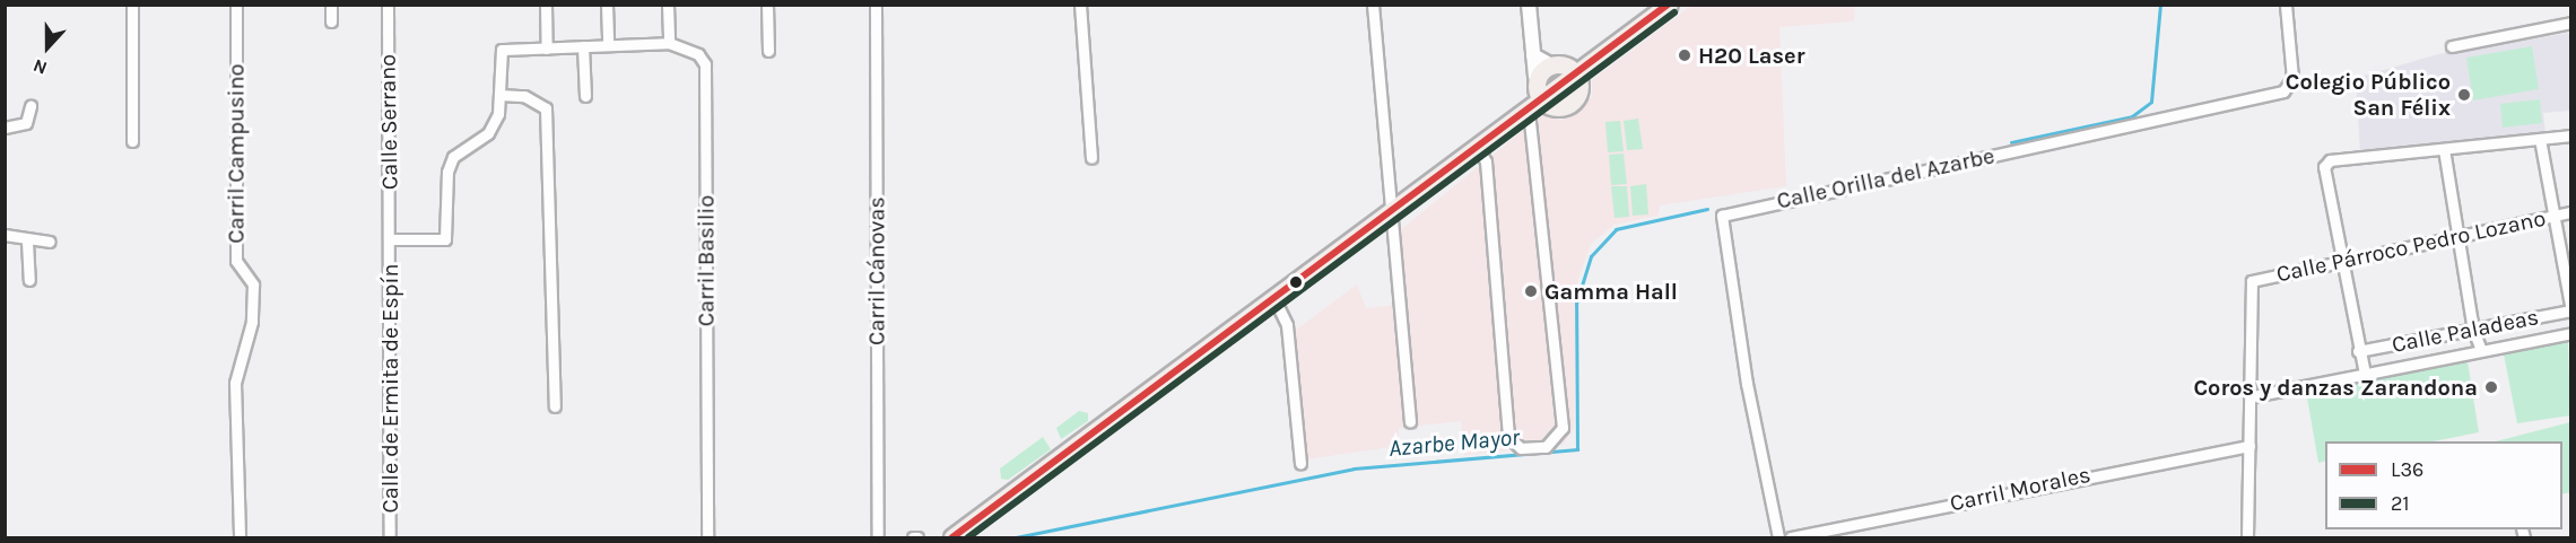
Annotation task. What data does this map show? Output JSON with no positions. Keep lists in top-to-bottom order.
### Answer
{
  "streets": {
    "street": [
      "Calle Serrano",
      "Carril Campusino",
      "Calle Orilla del Azarbe",
      "Calle Párroco Pedro Lozano",
      "Carril Basilio",
      "Carril Cánovas",
      "Calle Paladeas",
      "Calle de Ermita de Espín",
      "Carril Morales"
    ]
  },
  "crossings": [
    ["Calle Serrano", "Calle de Ermita de Espín"]
  ],
  "water": ["Azarbe Mayor"],
  "places": [
    "H20 Laser",
    "Colegio Público San Félix",
    "Gamma Hall",
    "Coros y danzas Zarandona"
  ],
  "lines": ["transit line L36", "transit line 21"],
  "legend": ["L36", "21"],
  "north": "bottom"
}
